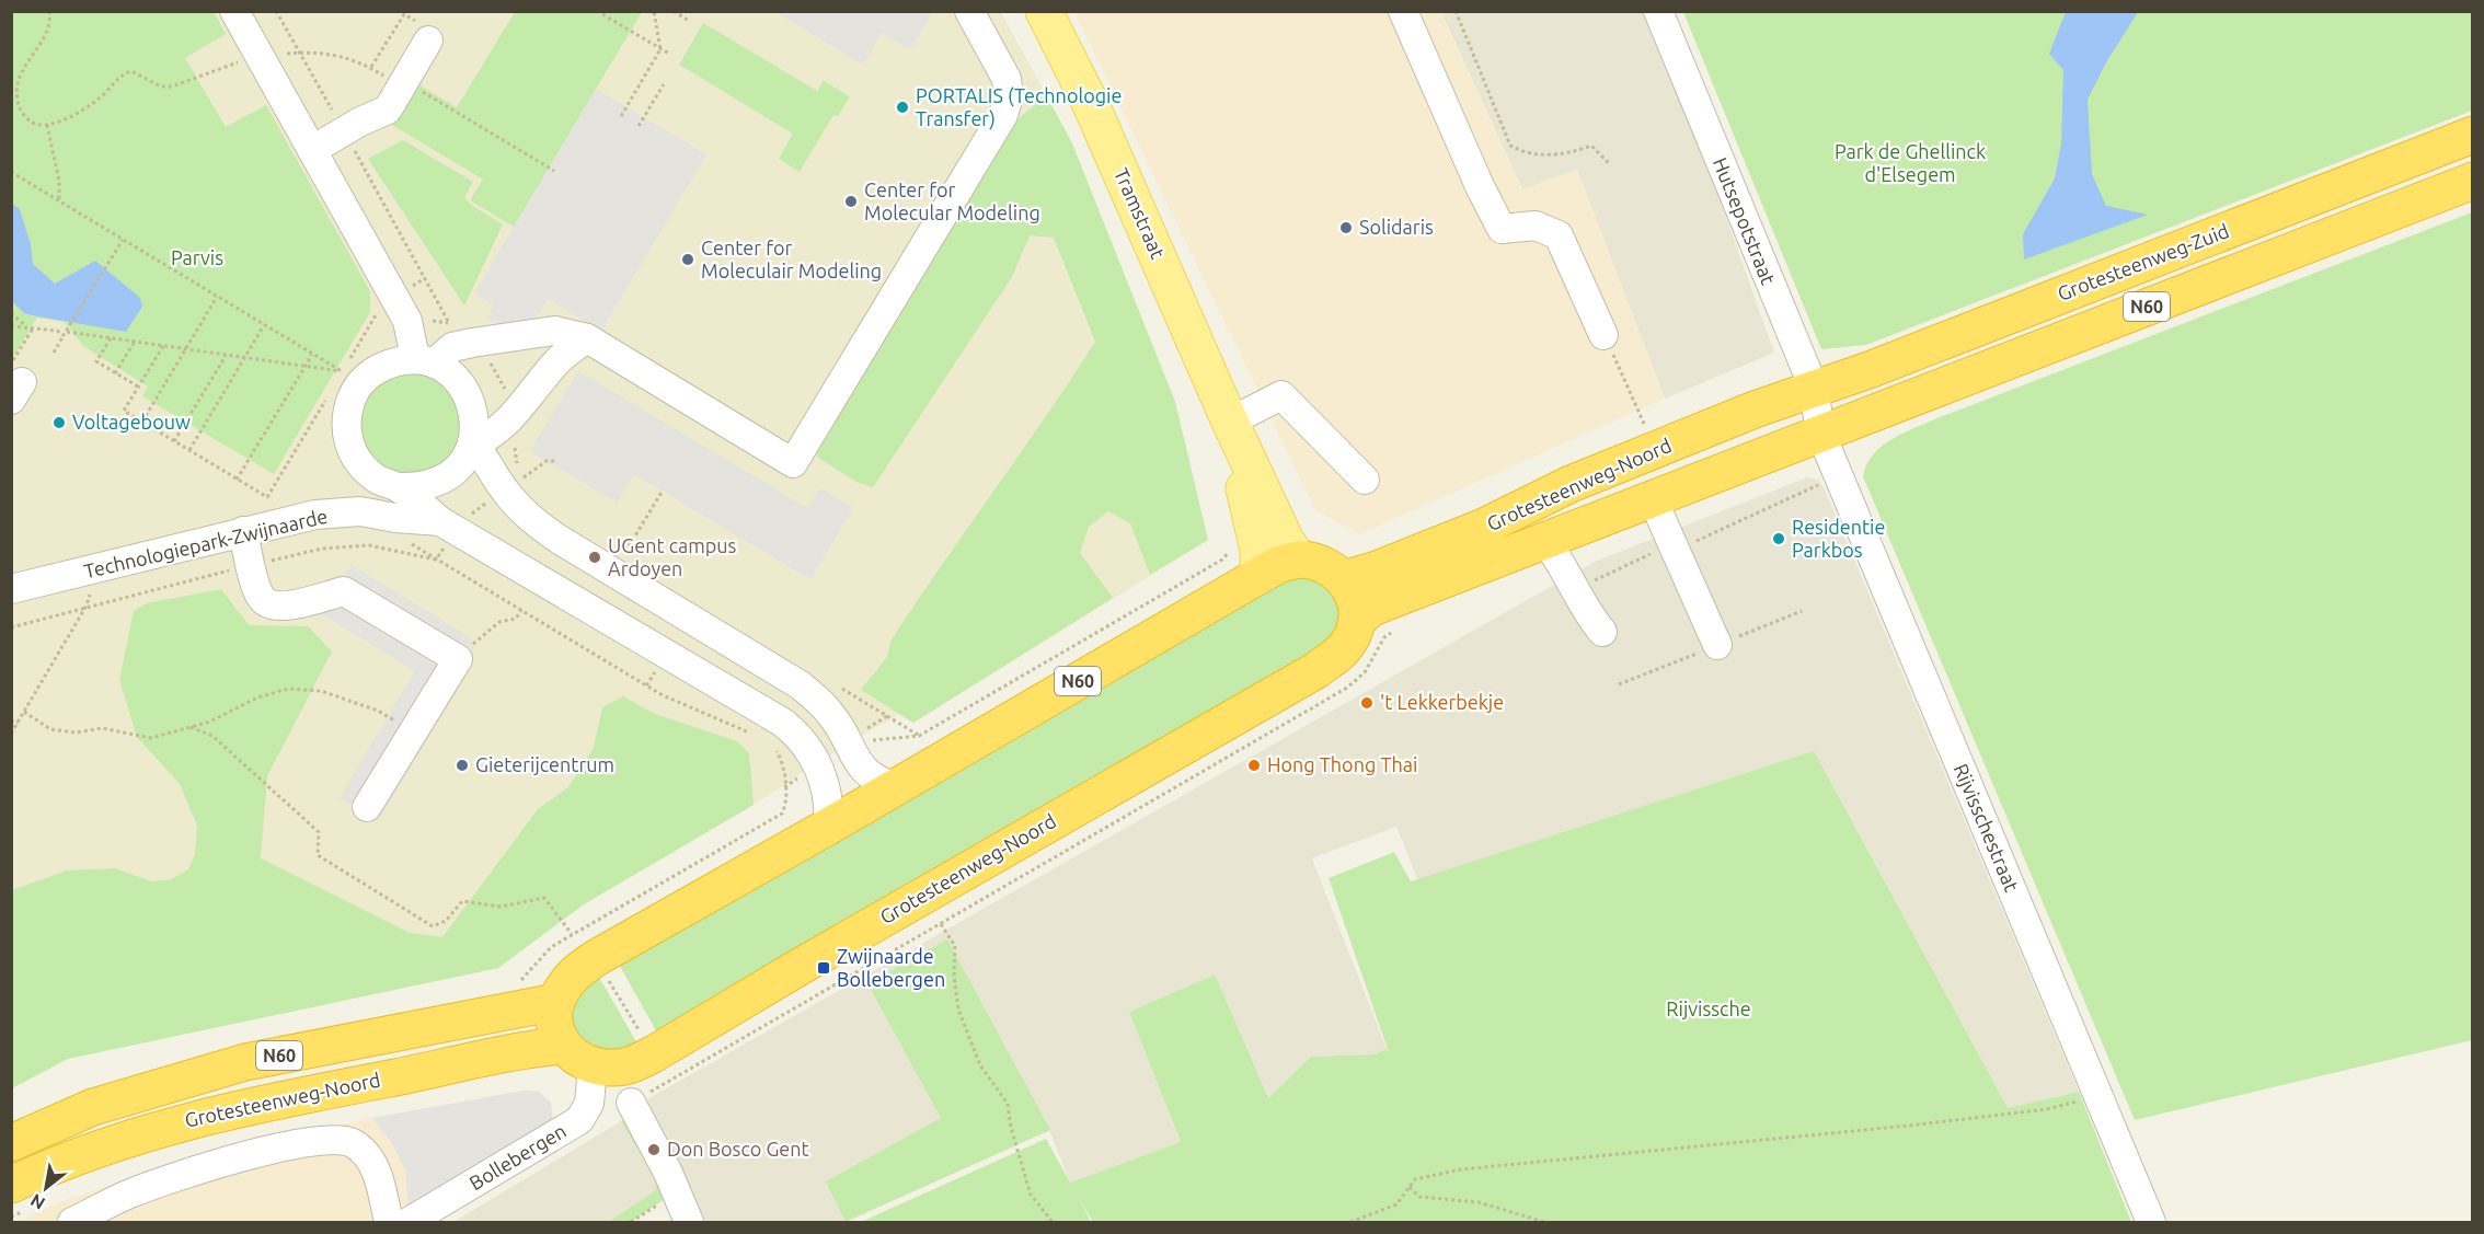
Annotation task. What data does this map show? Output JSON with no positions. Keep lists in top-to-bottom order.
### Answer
{
  "streets": {
    "highway": ["Grotesteenweg-Zuid", "N60", "Grotesteenweg-Noord"],
    "main road": ["Tramstraat"],
    "street": [
      "Hutsepotstraat",
      "Technologiepark-Zwijnaarde",
      "Rijvisschestraat",
      "Bollebergen"
    ]
  },
  "crossings": [
    ["Tramstraat", "N60"],
    ["Hutsepotstraat", "Grotesteenweg-Zuid"],
    ["Hutsepotstraat", "N60"],
    ["Hutsepotstraat", "Grotesteenweg-Noord"],
    ["Hutsepotstraat", "Rijvisschestraat"],
    ["Grotesteenweg-Zuid", "Grotesteenweg-Noord"],
    ["N60", "Grotesteenweg-Noord"],
    ["N60", "Technologiepark-Zwijnaarde"],
    ["N60", "Rijvisschestraat"],
    ["Grotesteenweg-Noord", "Rijvisschestraat"],
    ["Grotesteenweg-Noord", "Bollebergen"]
  ],
  "parks": ["Park de Ghellinck d'Elsegem", "Parvis", "Rijvissche"],
  "places": {
    "other": [
      "PORTALIS (Technologie Transfer)",
      "Center for Molecular Modeling",
      "Solidaris",
      "Center for Moleculair Modeling",
      "Voltagebouw",
      "Residentie Parkbos",
      "UGent campus Ardoyen",
      "'t Lekkerbekje",
      "Gieterijcentrum",
      "Hong Thong Thai",
      "Don Bosco Gent"
    ],
    "transit": ["Zwijnaarde Bollebergen"]
  },
  "north": "bottom left"
}
